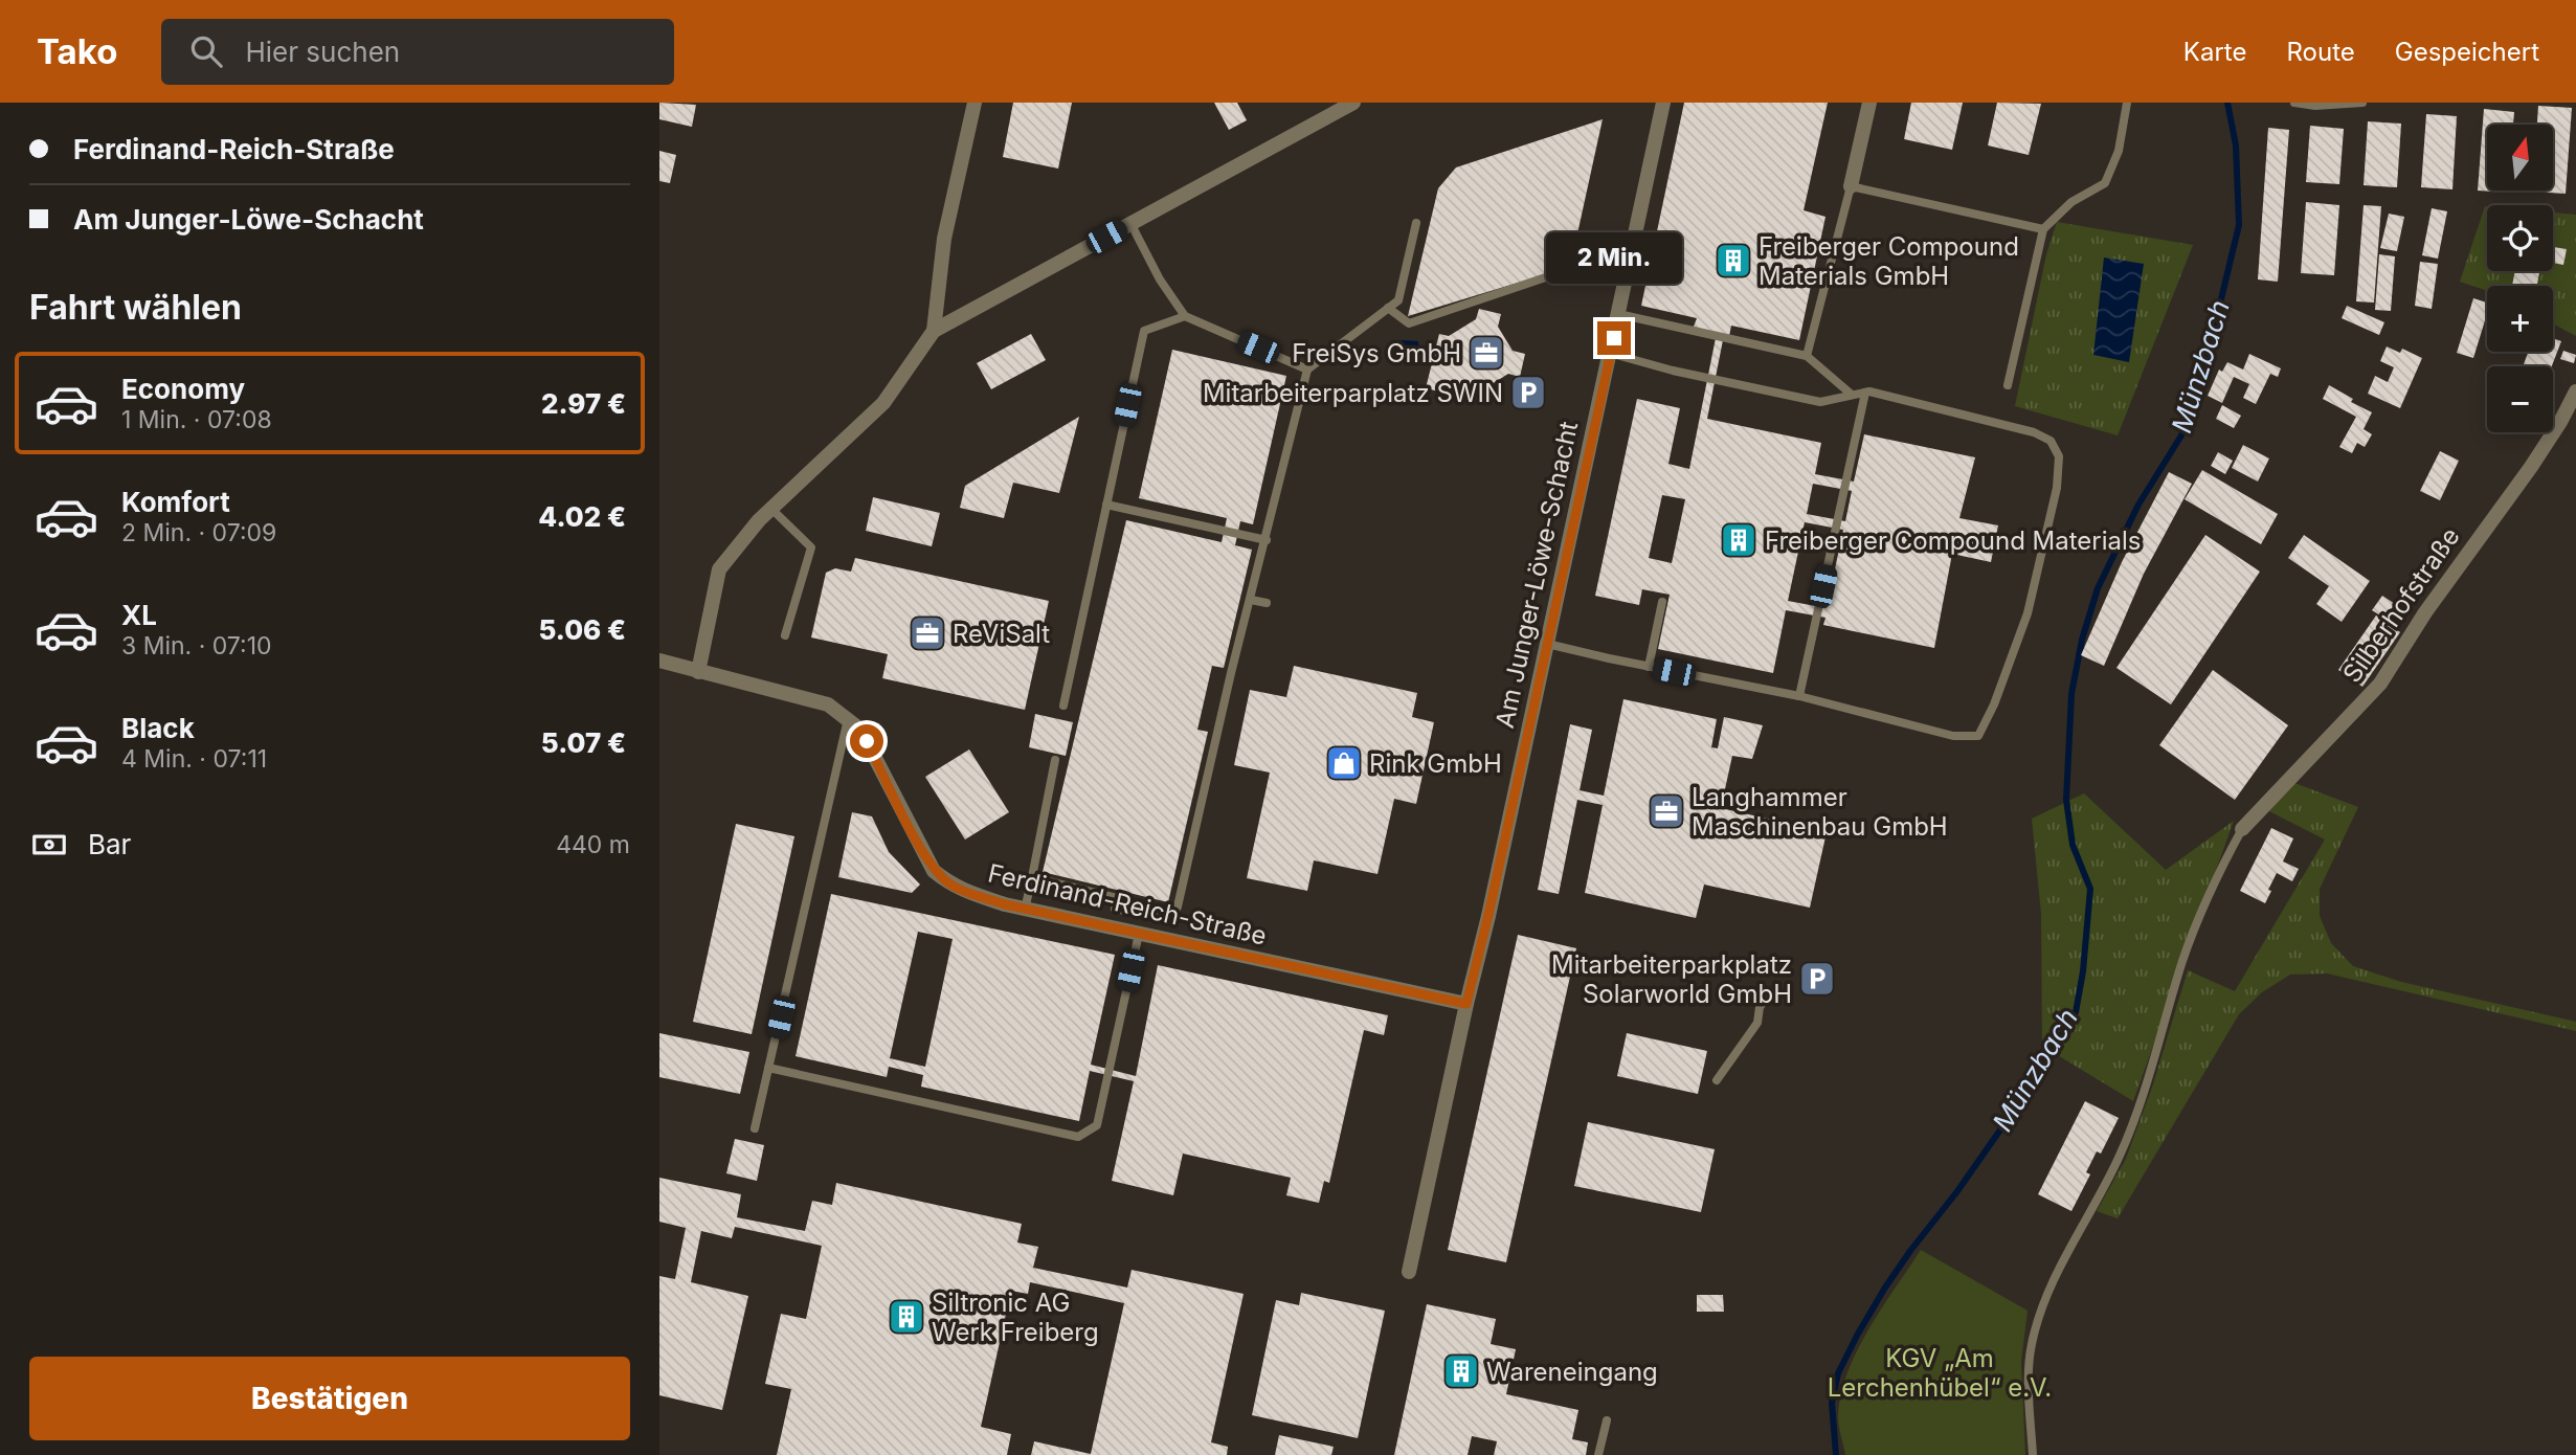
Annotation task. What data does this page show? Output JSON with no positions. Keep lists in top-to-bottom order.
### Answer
{
  "streets": {
    "street": ["Am Junger-Löwe-Schacht", "Silberhofstraße", "Ferdinand-Reich-Straße"]
  },
  "crossings": [
    ["Am Junger-Löwe-Schacht", "Ferdinand-Reich-Straße"]
  ],
  "water": ["Münzbach"],
  "parks": ["KGV „Am Lerchenhübel“ e.V."],
  "places": {
    "building": [
      "Freiberger Compound Materials GmbH",
      "Freiberger Compound Materials",
      "Siltronic AG Werk Freiberg",
      "Wareneingang"
    ],
    "office": ["FreiSys GmbH", "ReViSalt", "Langhammer Maschinenbau GmbH"],
    "parking": ["Mitarbeiterparplatz SWIN", "Mitarbeiterparkplatz Solarworld GmbH"],
    "shop": ["Rink GmbH"]
  },
  "north": "top",
  "page": {
    "header": "Tako",
    "search": "Hier suchen",
    "nav": ["Karte", "Route", "Gespeichert"],
    "banner": ["Ferdinand-Reich-Straße", "Am Junger-Löwe-Schacht"],
    "map_buttons": ["+", "−"],
    "bubble": "2 Min.",
    "heading": "Fahrt wählen",
    "list": [
      {
        "name": "Economy",
        "note": "1 Min. · 07:08",
        "value": "2.97 €"
      },
      {
        "name": "Komfort",
        "note": "2 Min. · 07:09",
        "value": "4.02 €"
      },
      {
        "name": "XL",
        "note": "3 Min. · 07:10",
        "value": "5.06 €"
      },
      {
        "name": "Black",
        "note": "4 Min. · 07:11",
        "value": "5.07 €"
      }
    ],
    "pay": ["Bar", "440 m"],
    "buttons": "Bestätigen"
  }
}
